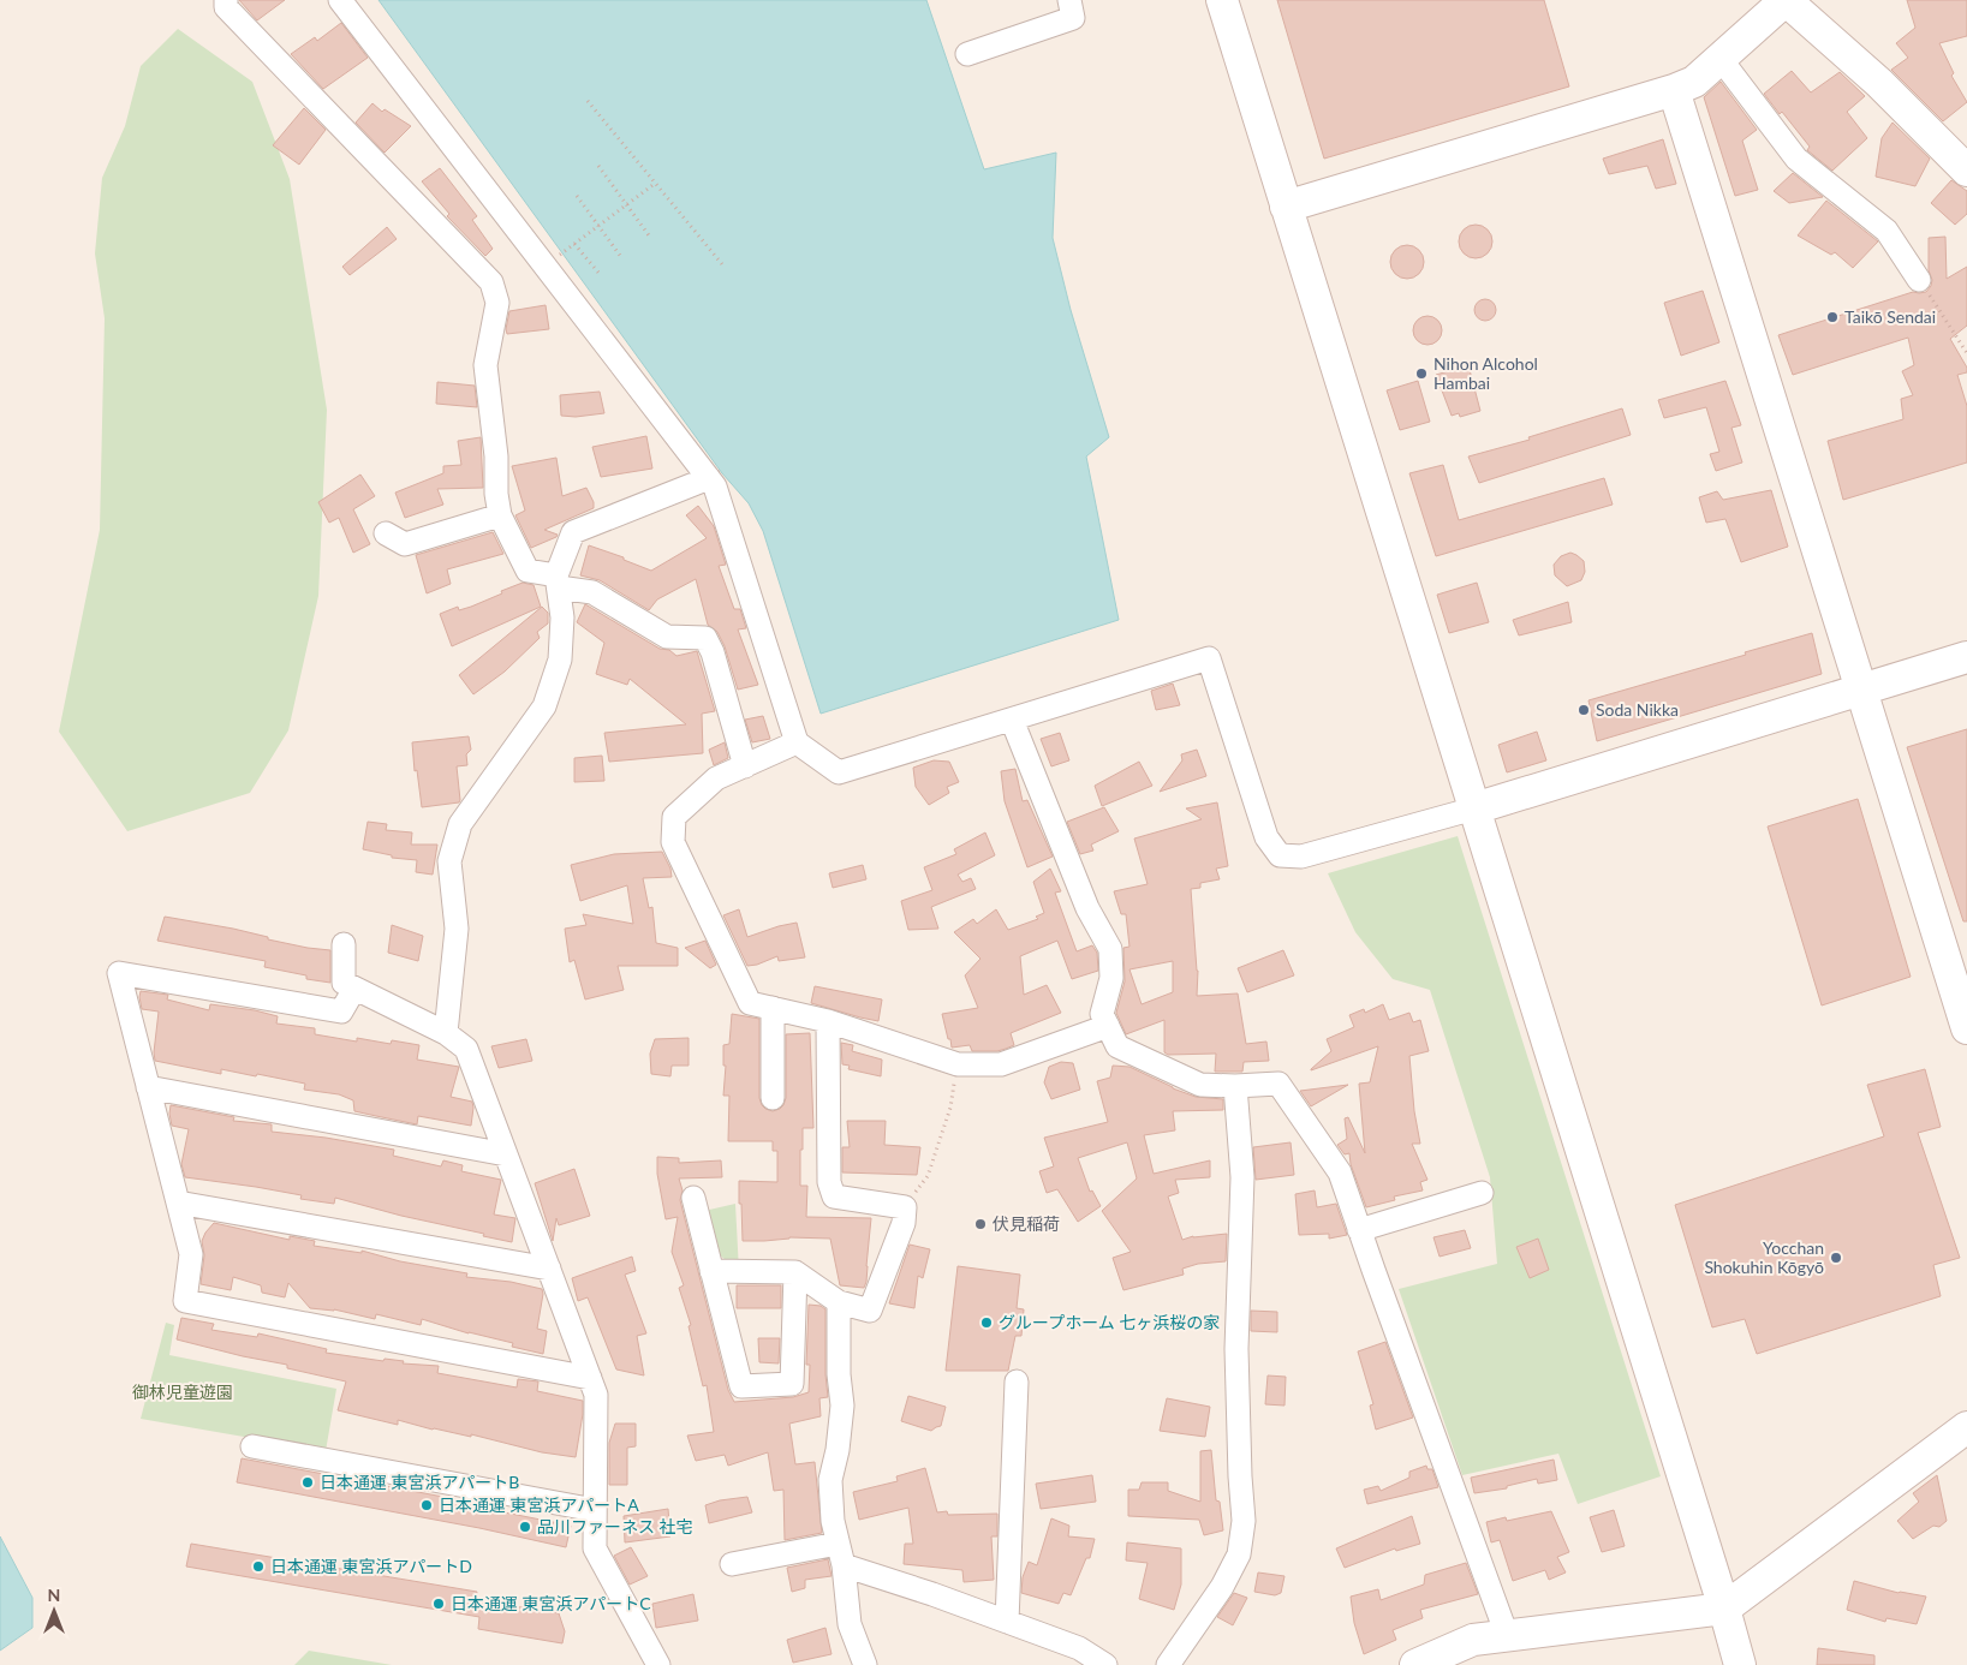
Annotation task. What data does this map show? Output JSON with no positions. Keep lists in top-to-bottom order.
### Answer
{
  "parks": ["御林児童遊園"],
  "places": [
    "Taikō Sendai",
    "Nihon Alcohol Hambai",
    "Soda Nikka",
    "伏見稲荷",
    "Yocchan Shokuhin Kōgyō",
    "グループホーム 七ヶ浜桜の家",
    "日本通運 東宮浜アパートB",
    "日本通運 東宮浜アパートA",
    "品川ファーネス 社宅",
    "日本通運 東宮浜アパートD",
    "日本通運 東宮浜アパートC"
  ],
  "north": "top"
}
